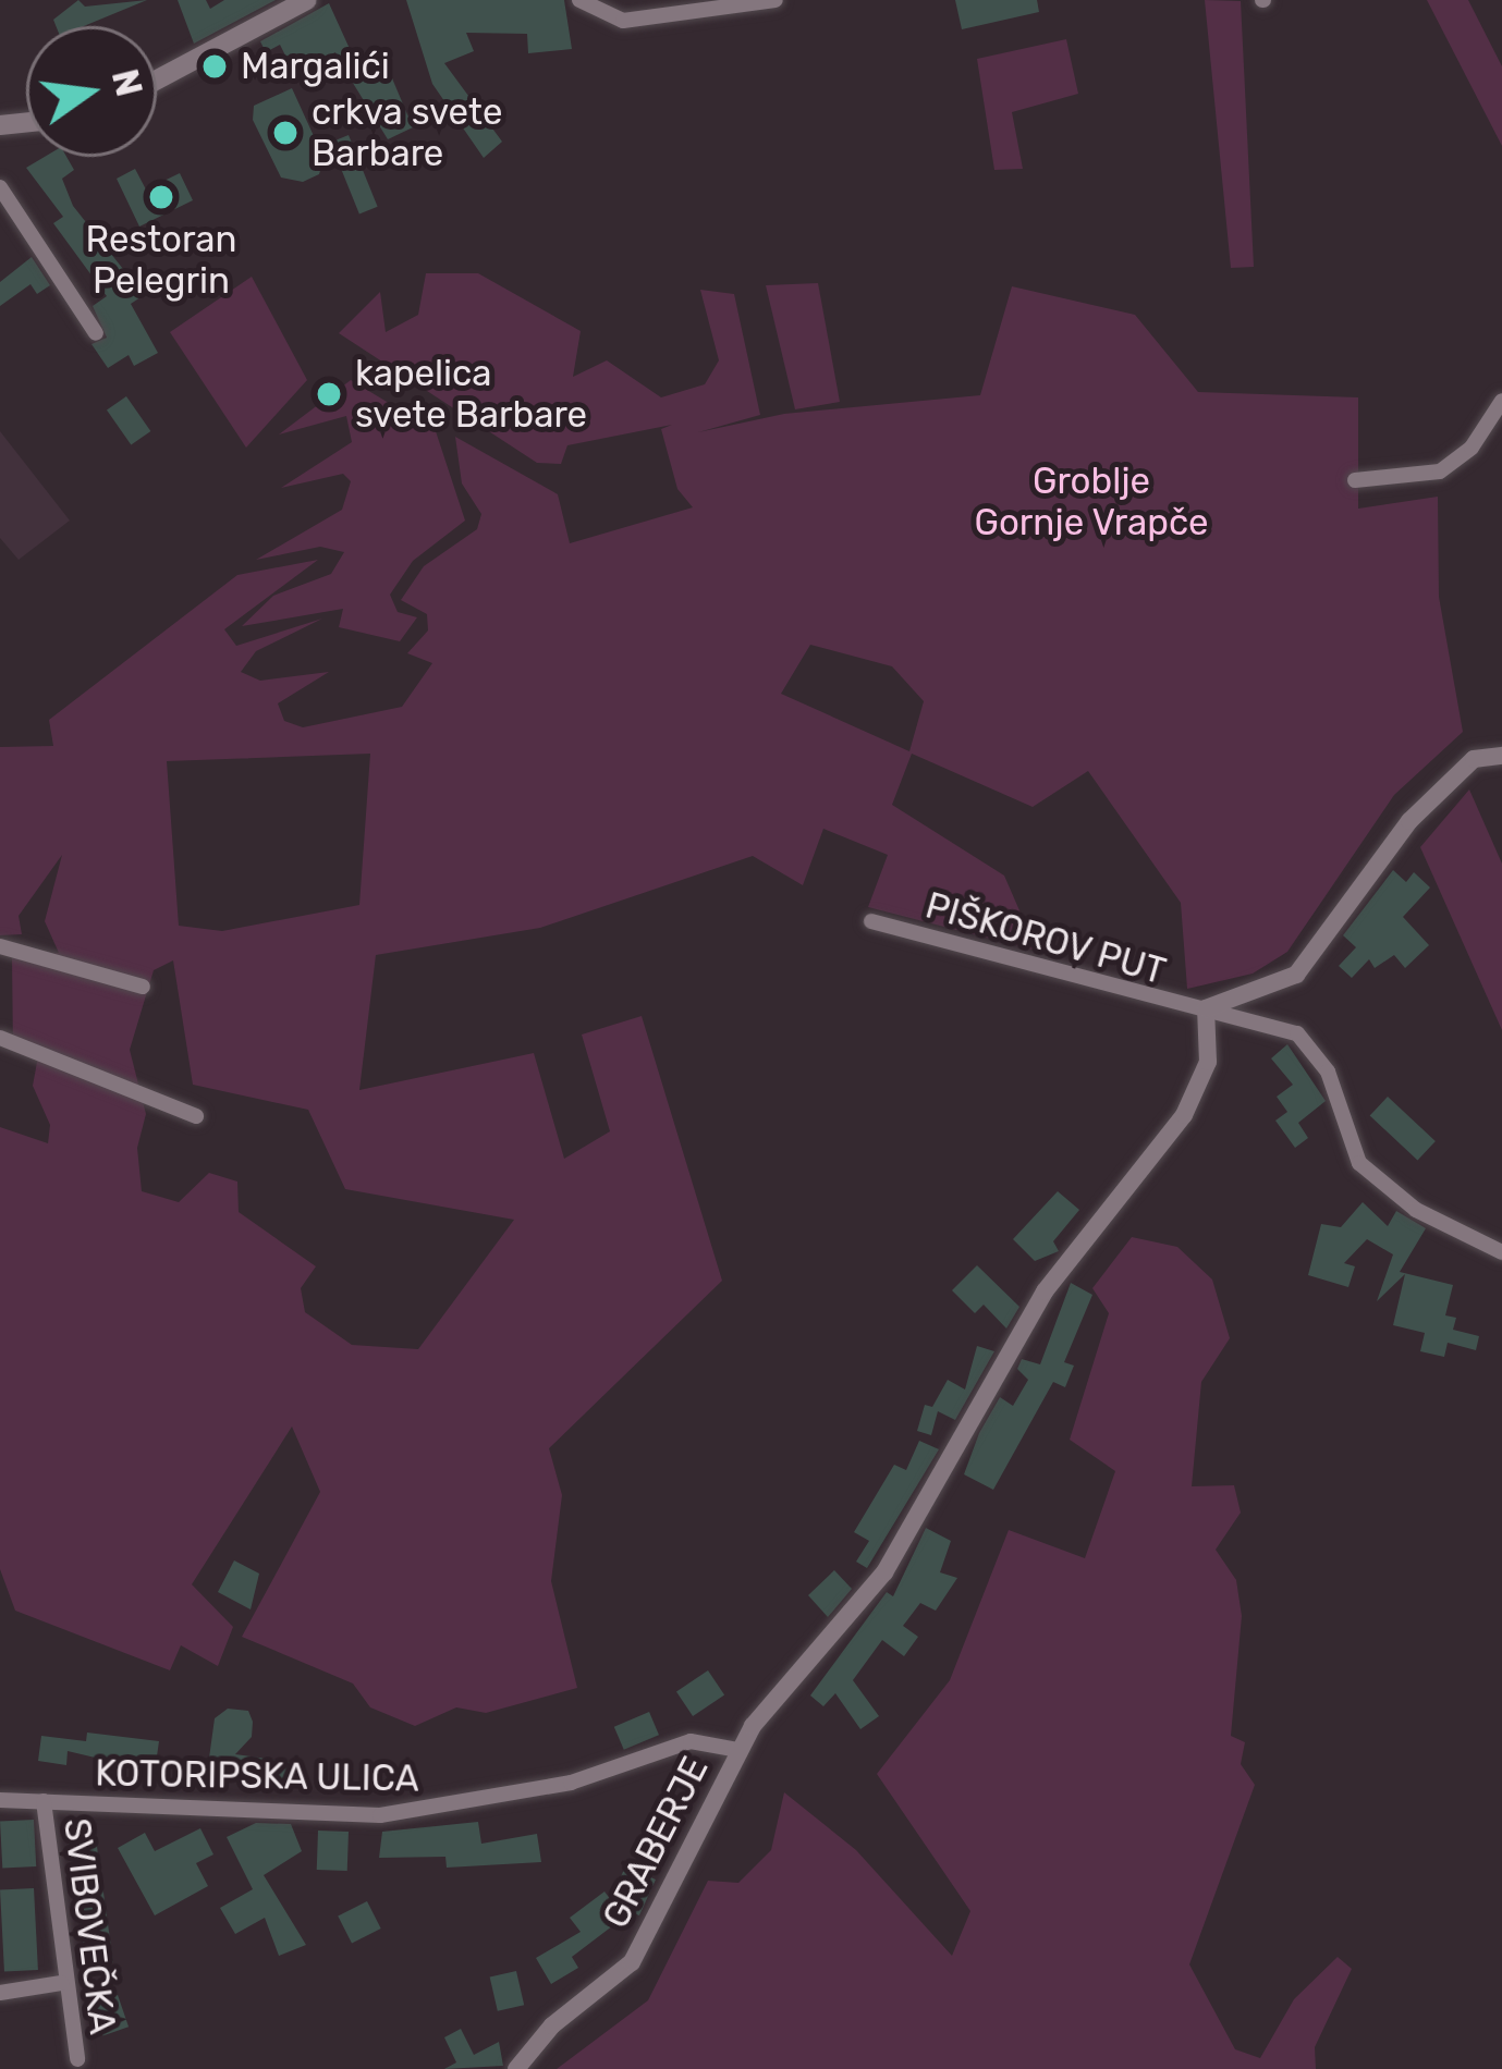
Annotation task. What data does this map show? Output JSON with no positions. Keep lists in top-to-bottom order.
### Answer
{
  "streets": {
    "street": [
      "PIŠKOROV PUT",
      "KOTORIPSKA ULICA",
      "GRABERJE",
      "SVIBOVEČKA"
    ]
  },
  "crossings": [
    ["PIŠKOROV PUT", "GRABERJE"],
    ["KOTORIPSKA ULICA", "GRABERJE"],
    ["KOTORIPSKA ULICA", "SVIBOVEČKA"]
  ],
  "parks": ["Groblje Gornje Vrapče"],
  "places": [
    "Margalići",
    "crkva svete Barbare",
    "Restoran Pelegrin",
    "kapelica svete Barbare"
  ],
  "north": "right"
}
